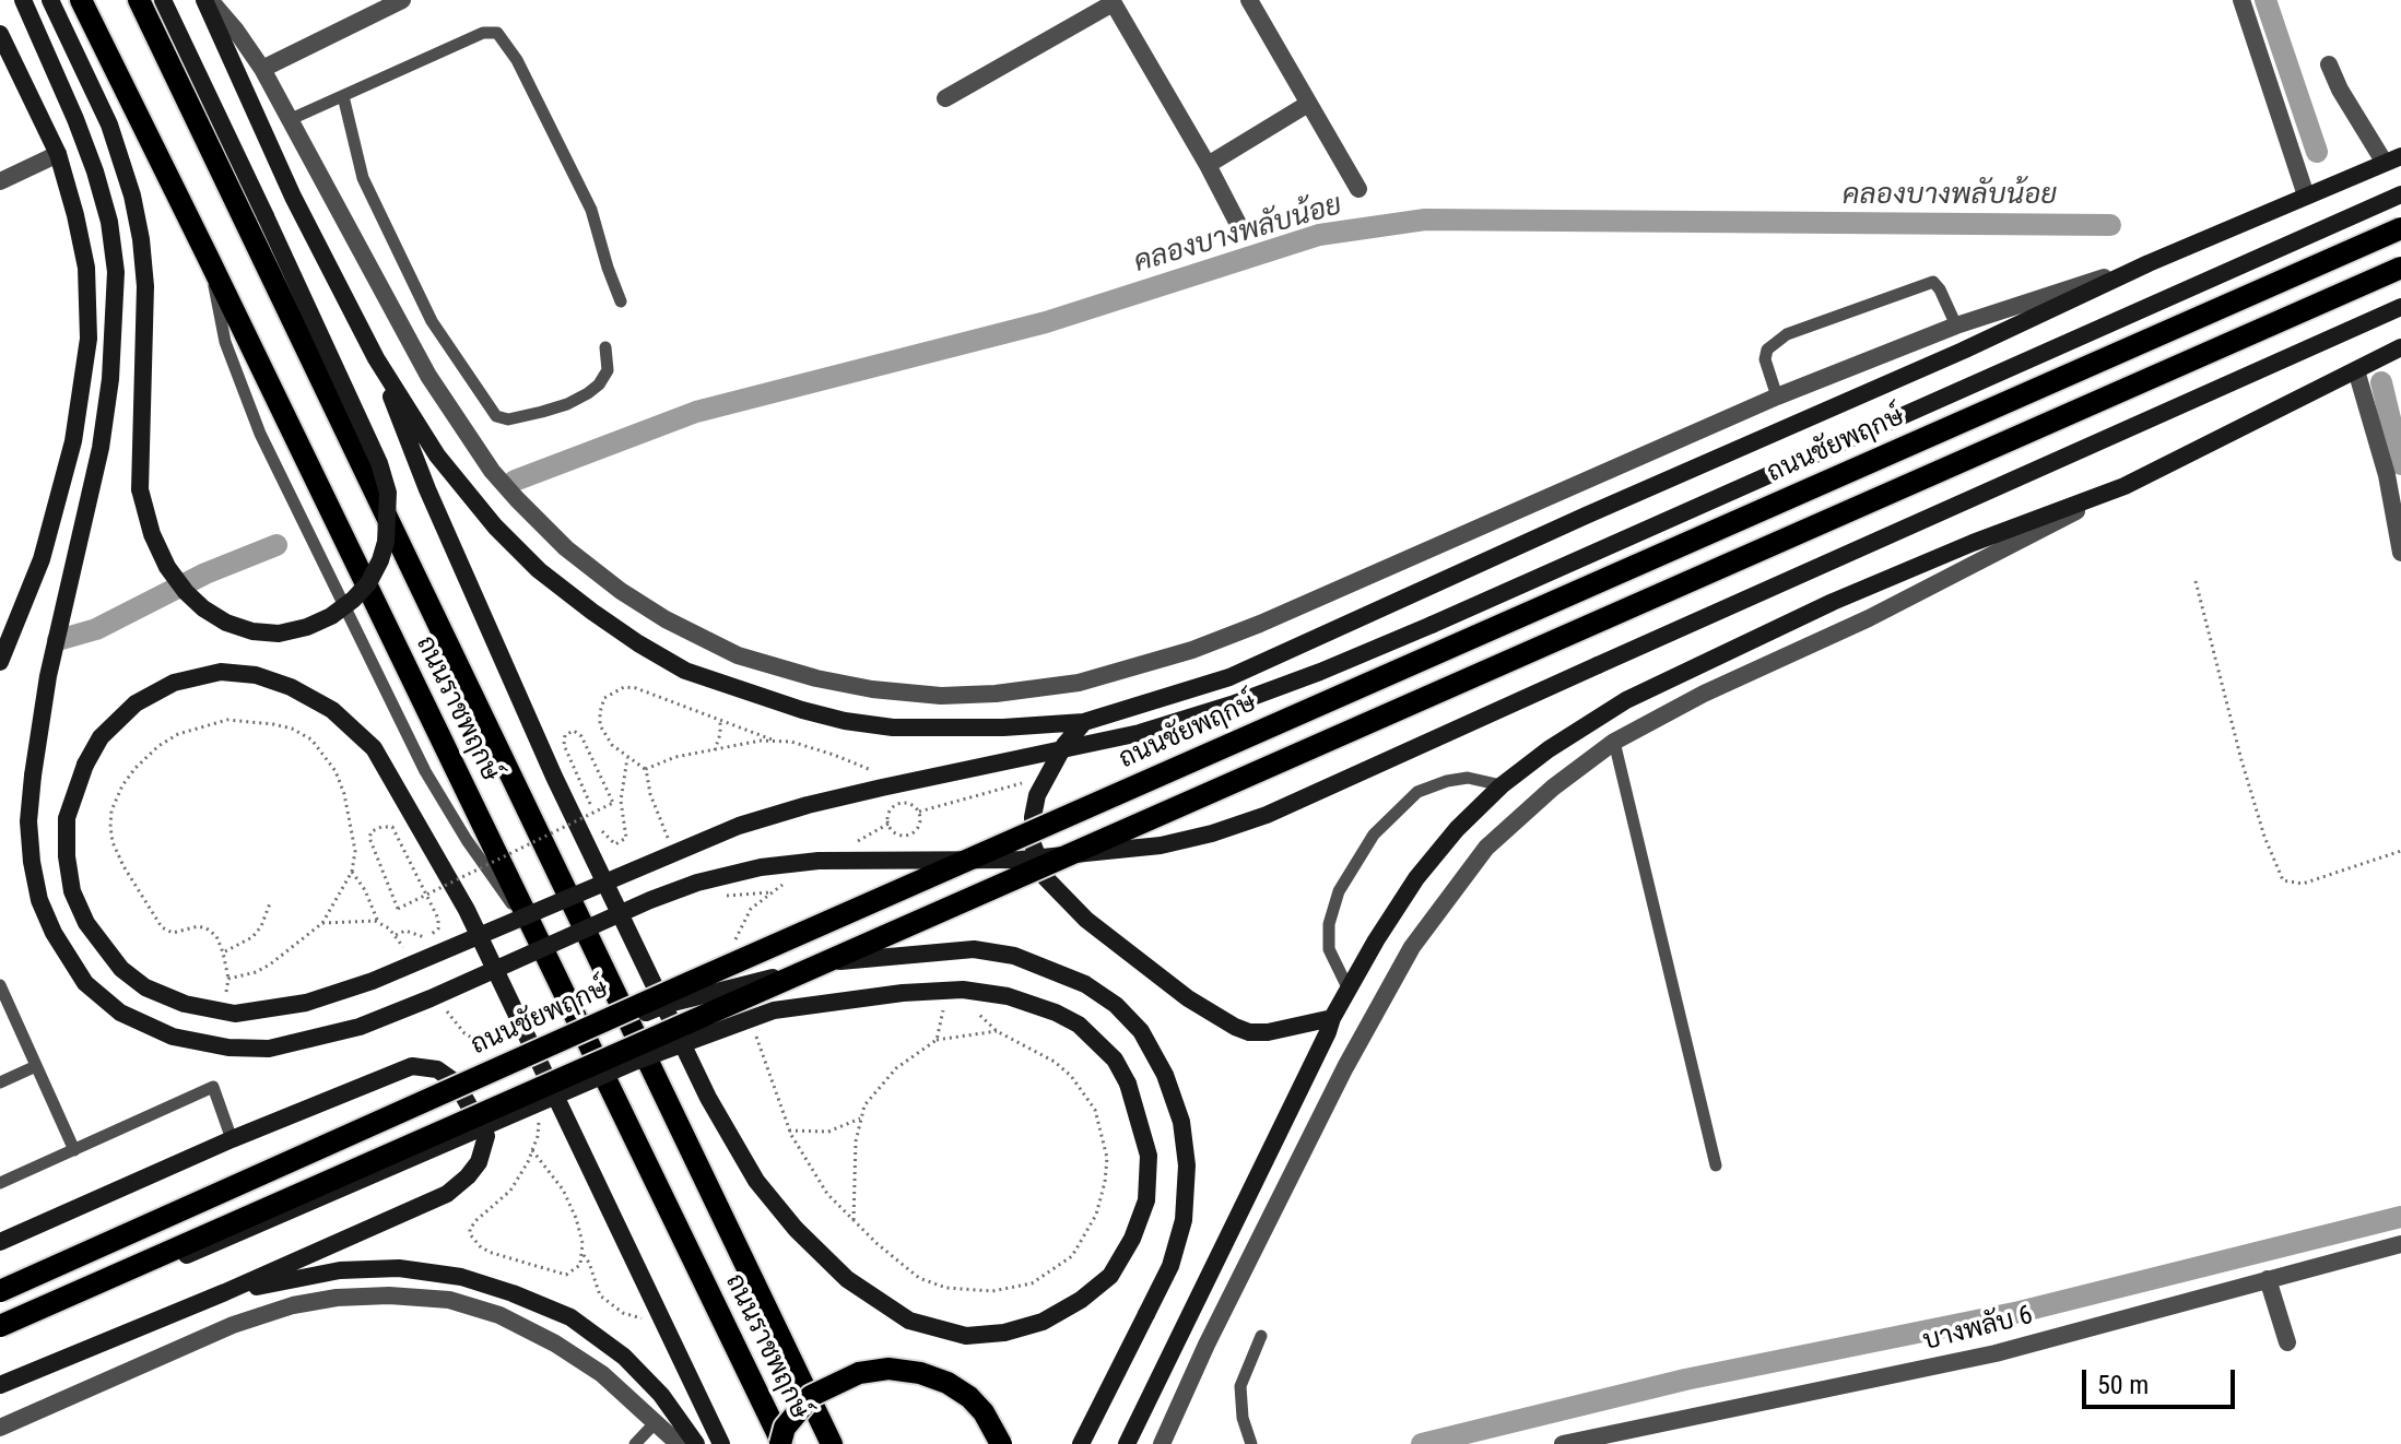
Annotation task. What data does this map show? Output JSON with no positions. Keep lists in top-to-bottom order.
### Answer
{
  "streets": {
    "main road": ["ถนนชัยพฤกษ์", "ถนนราชพฤกษ์"],
    "street": ["บางพลับ 6"]
  },
  "water": ["คลองบางพลับน้อย"],
  "scale_bar": "50 m"
}
